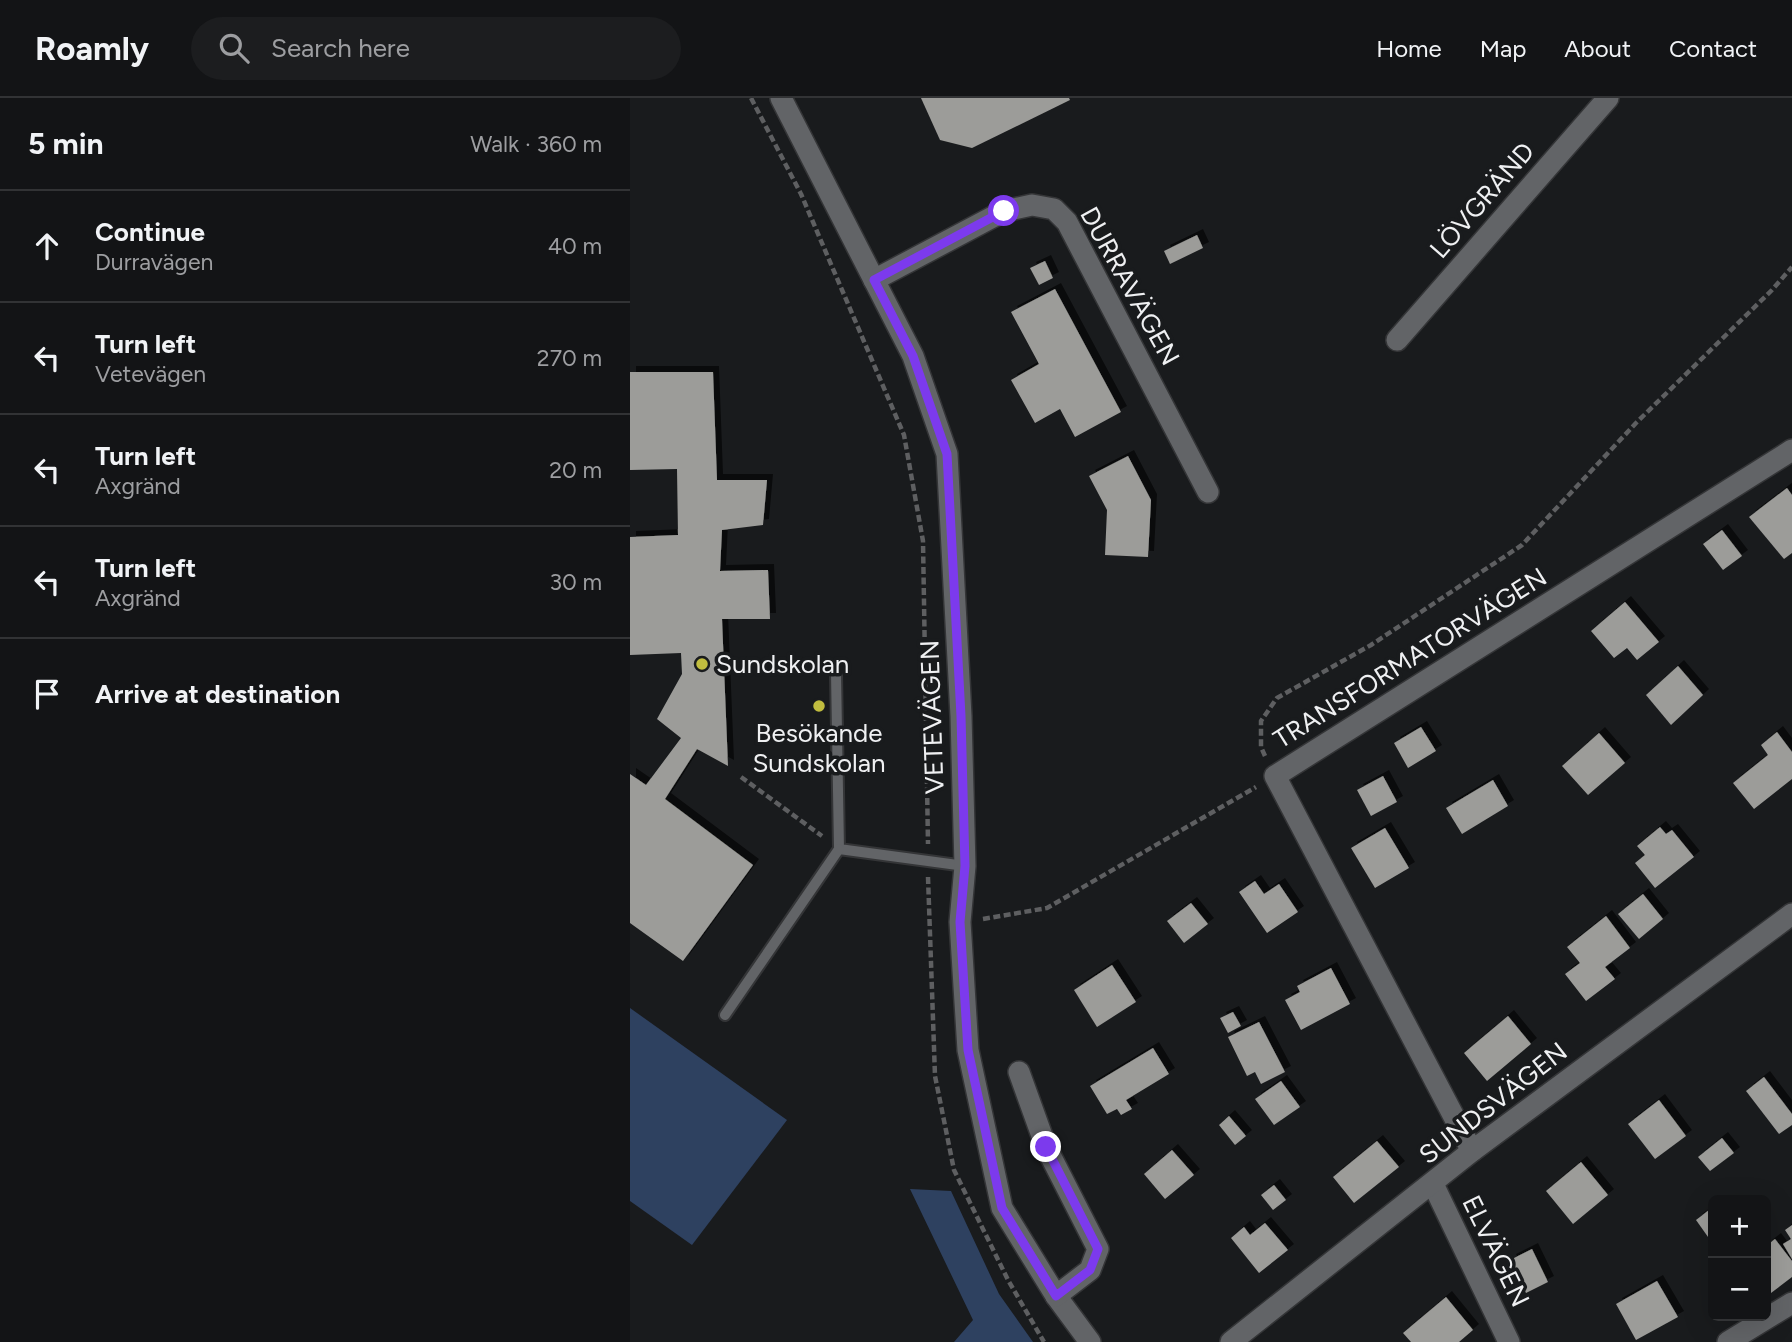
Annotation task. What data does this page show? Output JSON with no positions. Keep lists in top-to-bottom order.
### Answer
{
  "streets": {
    "street": [
      "LÖVGRÄND",
      "DURRAVÄGEN",
      "TRANSFORMATORVÄGEN",
      "VETEVÄGEN",
      "SUNDSVÄGEN",
      "ELVÄGEN"
    ]
  },
  "crossings": [
    ["DURRAVÄGEN", "VETEVÄGEN"],
    ["TRANSFORMATORVÄGEN", "SUNDSVÄGEN"],
    ["SUNDSVÄGEN", "ELVÄGEN"]
  ],
  "places": ["Sundskolan", "Besökande Sundskolan"],
  "page": {
    "header": "Roamly",
    "search": "Search here",
    "nav": [
      "Home",
      "Map",
      "About",
      "Contact"
    ],
    "heading": ["5 min", "Walk · 360 m"],
    "list": [
      ["Continue", "Durravägen", "40 m"],
      ["Turn left", "Vetevägen", "270 m"],
      ["Turn left", "Axgränd", "20 m"],
      ["Turn left", "Axgränd", "30 m"],
      "Arrive at destination"
    ],
    "map_buttons": ["+", "−"]
  }
}
